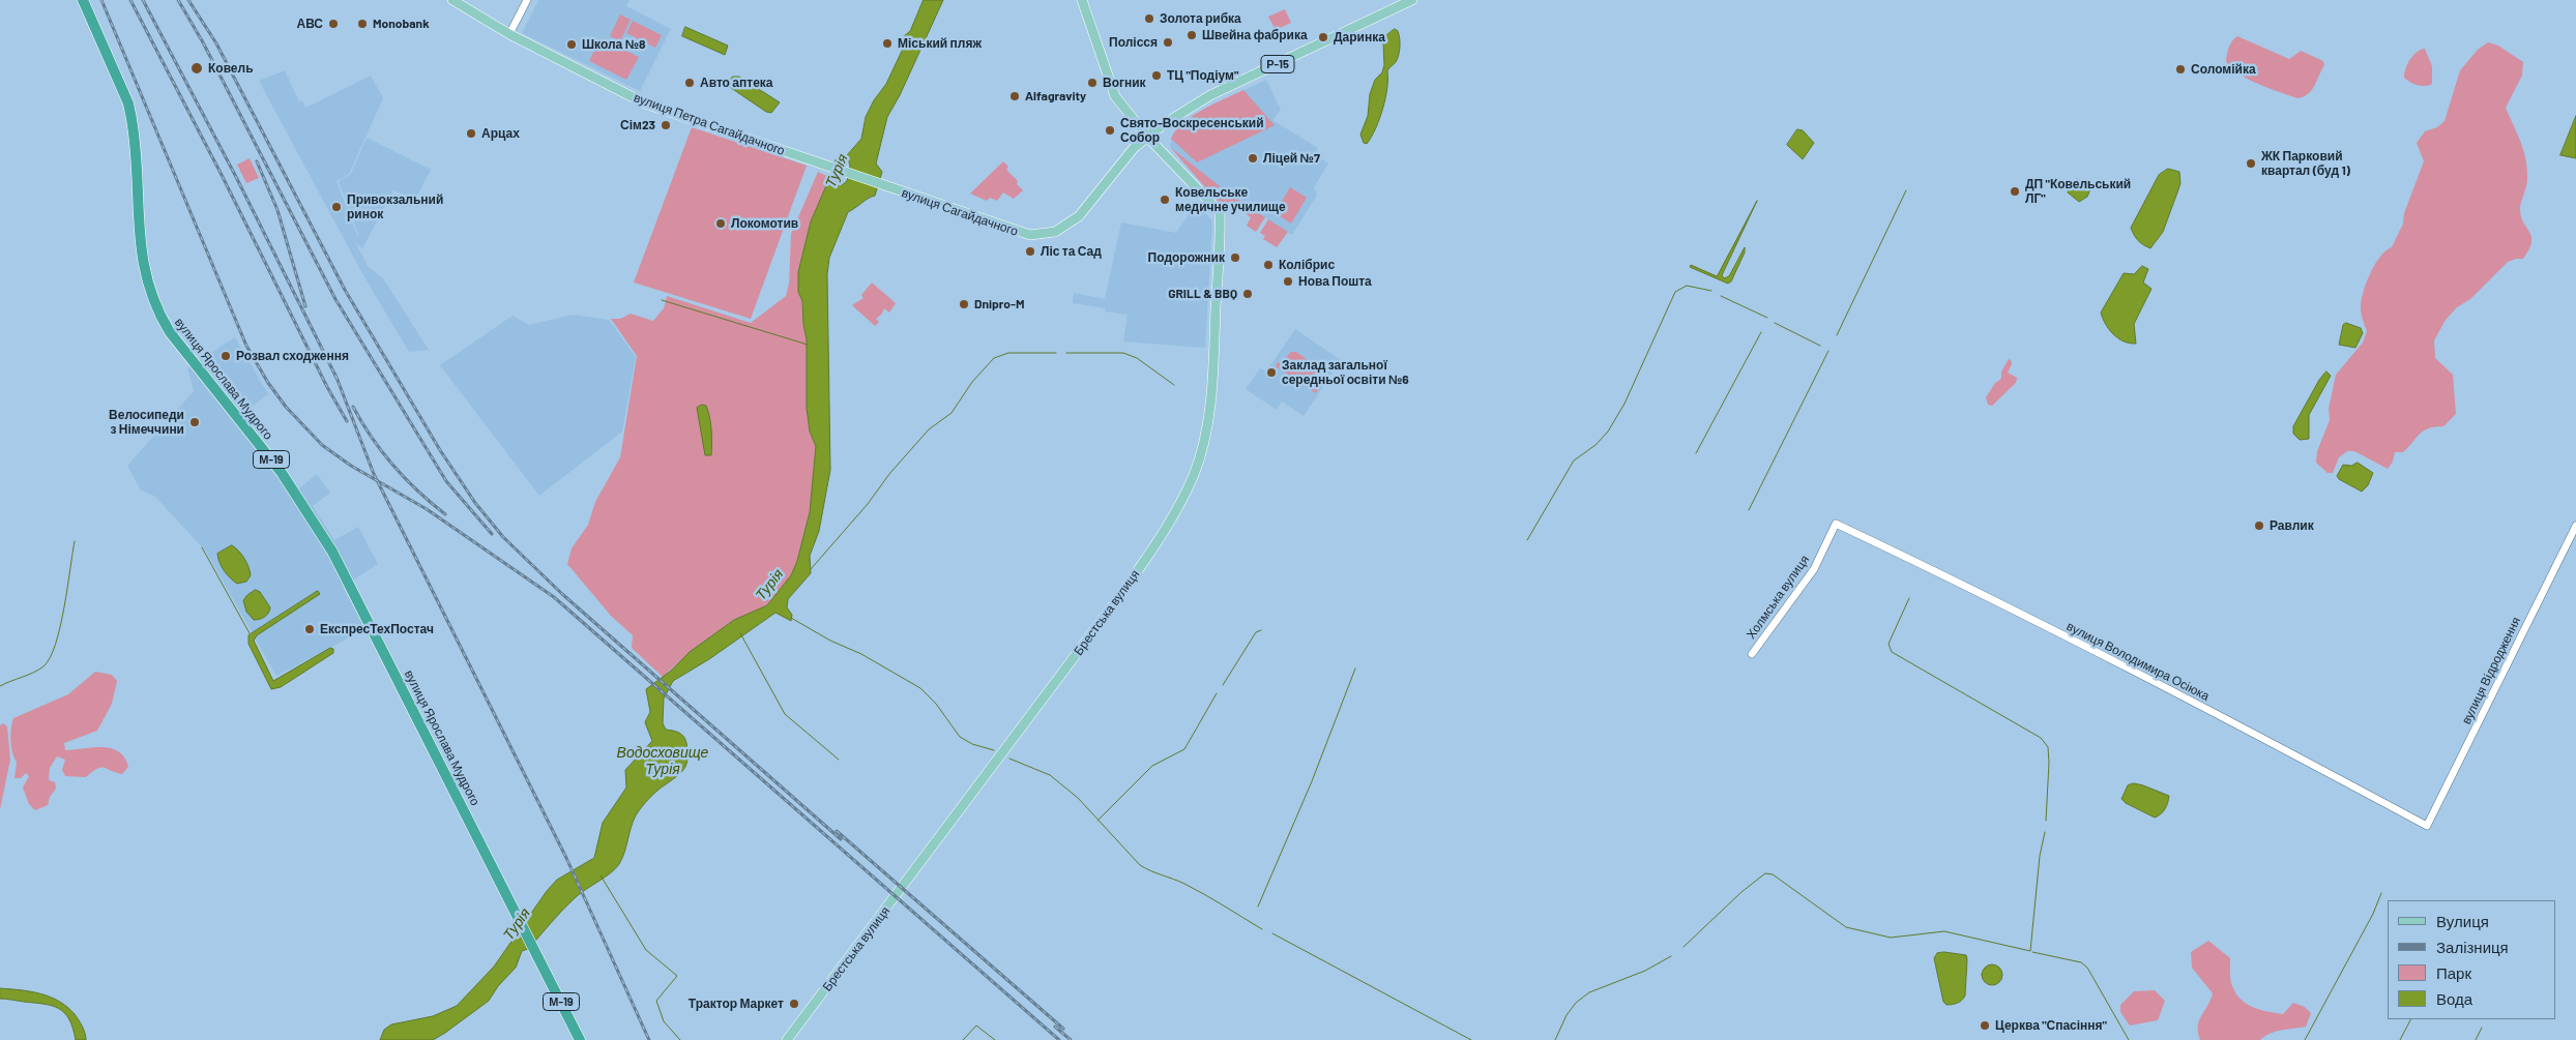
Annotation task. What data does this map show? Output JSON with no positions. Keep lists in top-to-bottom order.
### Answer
{
  "streets": {
    "highway": ["вулиця Ярослава Мудрого", "М-19"],
    "main road": [
      "Р-15",
      "вулиця Петра Сагайдачного",
      "вулиця Сагайдачного",
      "Брестська вулиця"
    ],
    "street": ["Холмська вулиця", "вулиця Володимира Осіюка", "вулиця Відродження"]
  },
  "crossings": [
    ["Р-15", "вулиця Сагайдачного"],
    ["Р-15", "Брестська вулиця"],
    ["вулиця Петра Сагайдачного", "вулиця Сагайдачного"],
    ["вулиця Сагайдачного", "Брестська вулиця"],
    ["Холмська вулиця", "вулиця Володимира Осіюка"],
    ["вулиця Володимира Осіюка", "вулиця Відродження"]
  ],
  "water": ["Турія", "Водосховище Турія"],
  "places": [
    "Золота рибка",
    "АВС",
    "Monobank",
    "Швейна фабрика",
    "Даринка",
    "Полісся",
    "Міський пляж",
    "Школа №8",
    "Ковель",
    "Соломійка",
    "ТЦ \"Подіум\"",
    "Авто аптека",
    "Вогник",
    "Alfagravity",
    "Сім23",
    "Свято-Воскресенський Собор",
    "Арцах",
    "Ліцей №7",
    "ЖК Парковий квартал (буд 1)",
    "ДП \"Ковельський ЛГ\"",
    "Ковельське медичне училище",
    "Привокзальний ринок",
    "Локомотив",
    "Ліс та Сад",
    "Подорожник",
    "Колібрис",
    "Нова Пошта",
    "GRILL & BBQ",
    "Dnipro-M",
    "Розвал сходження",
    "Заклад загальної середньої освіти №6",
    "Велосипеди з Німеччини",
    "Равлик",
    "ЕкспресТехПостач",
    "Трактор Маркет",
    "Церква \"Спасіння\""
  ],
  "legend": [
    "Вулиця",
    "Залізниця",
    "Парк",
    "Вода"
  ]
}
